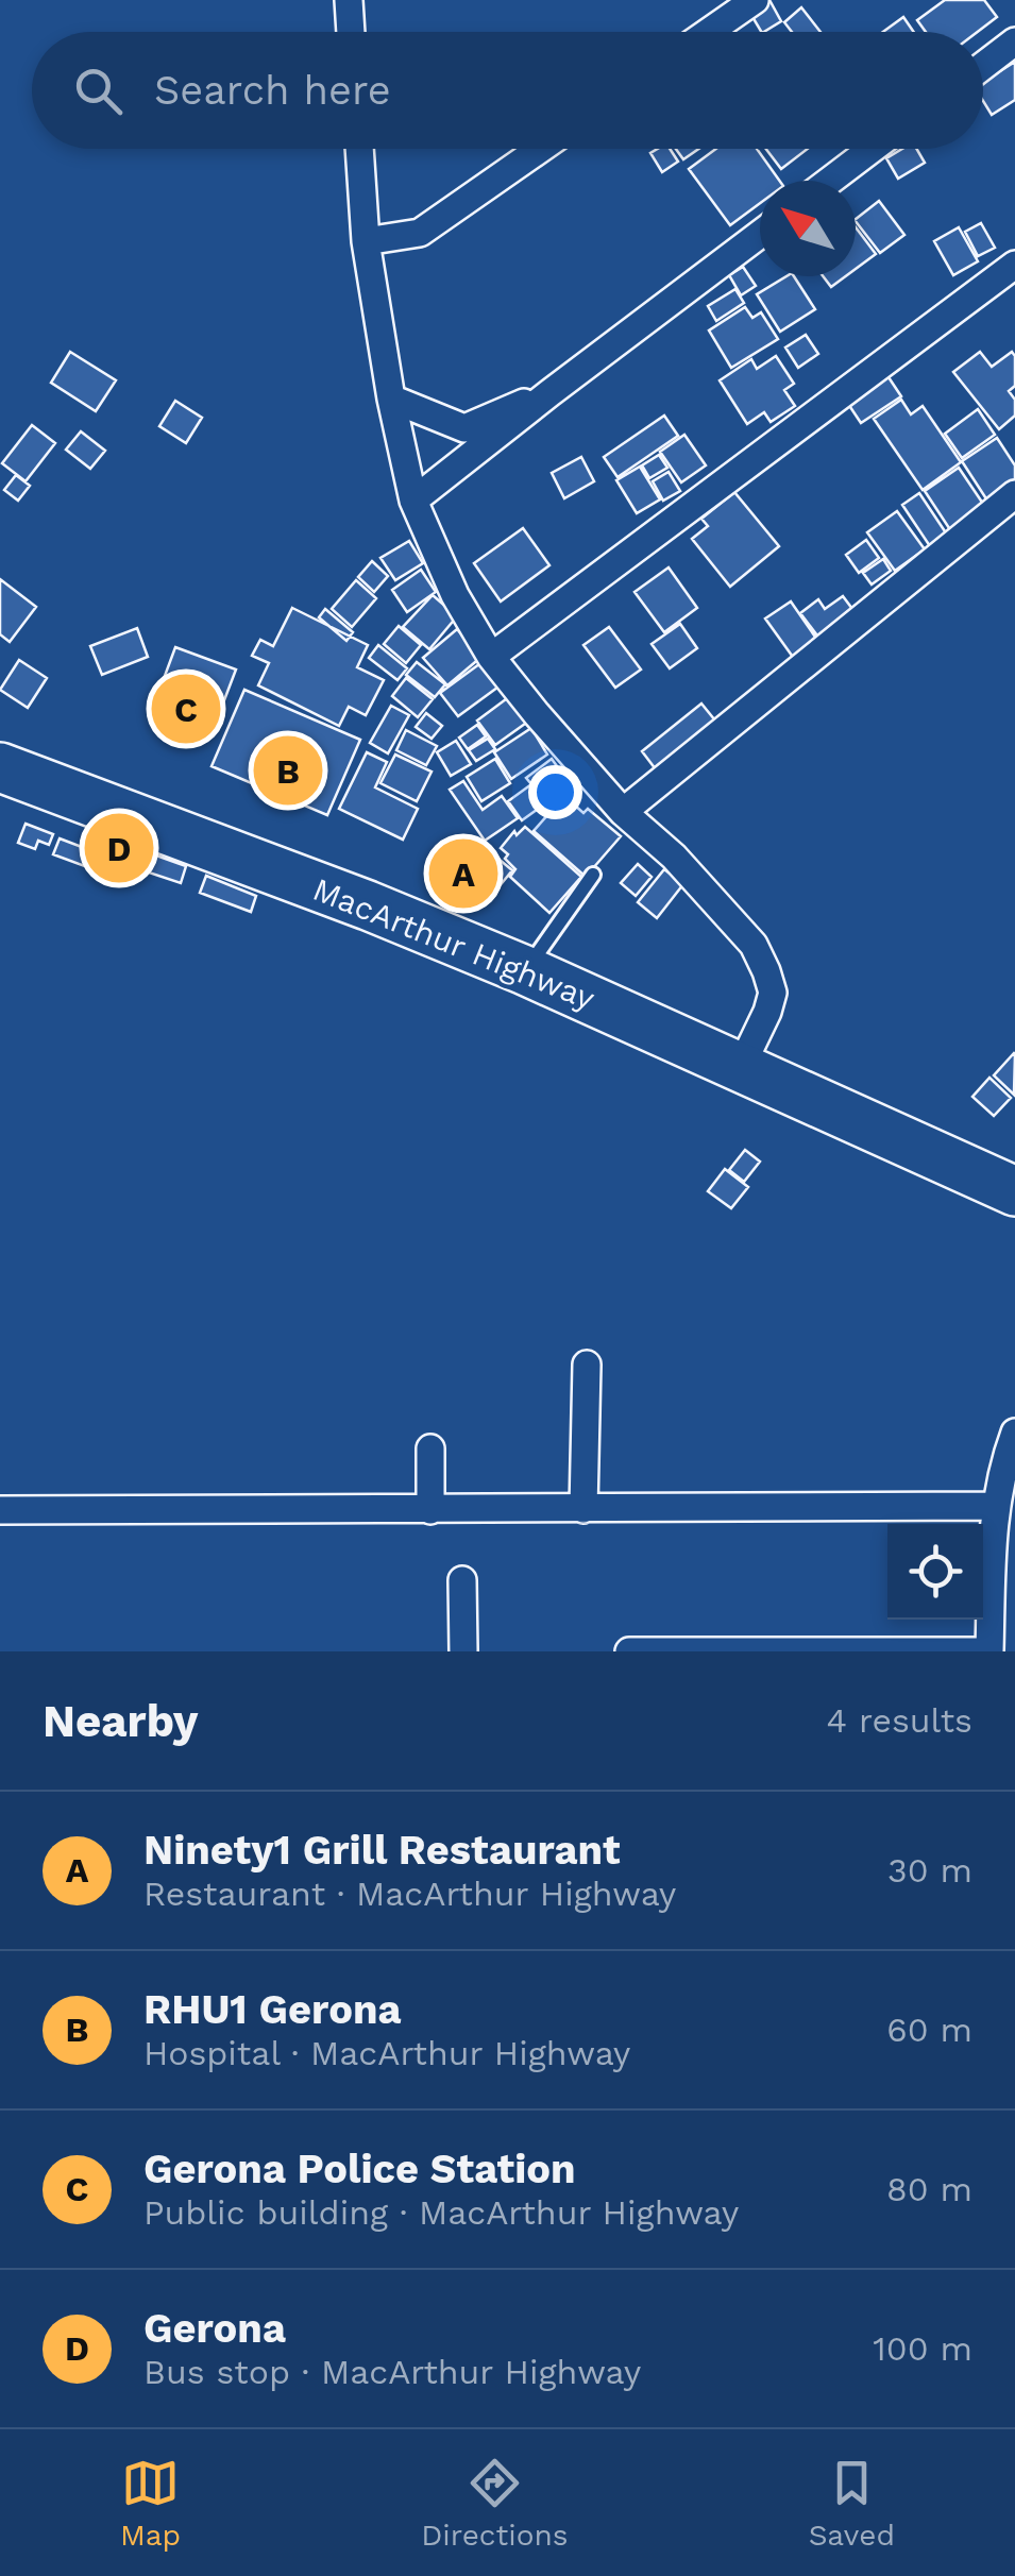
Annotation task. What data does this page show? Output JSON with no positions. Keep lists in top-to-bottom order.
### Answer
{
  "streets": {
    "highway": ["MacArthur Highway"]
  },
  "north": "top left",
  "page": {
    "search": "Search here",
    "pins": [
      "C",
      "B",
      "D",
      "A"
    ],
    "heading": ["Nearby", "4 results"],
    "list": [
      {
        "mark": "A",
        "name": "Ninety1 Grill Restaurant",
        "note": "Restaurant · MacArthur Highway",
        "value": "30 m"
      },
      {
        "mark": "B",
        "name": "RHU1 Gerona",
        "note": "Hospital · MacArthur Highway",
        "value": "60 m"
      },
      {
        "mark": "C",
        "name": "Gerona Police Station",
        "note": "Public building · MacArthur Highway",
        "value": "80 m"
      },
      {
        "mark": "D",
        "name": "Gerona",
        "note": "Bus stop · MacArthur Highway",
        "value": "100 m"
      }
    ],
    "nav": ["Map", "Directions", "Saved"]
  }
}
